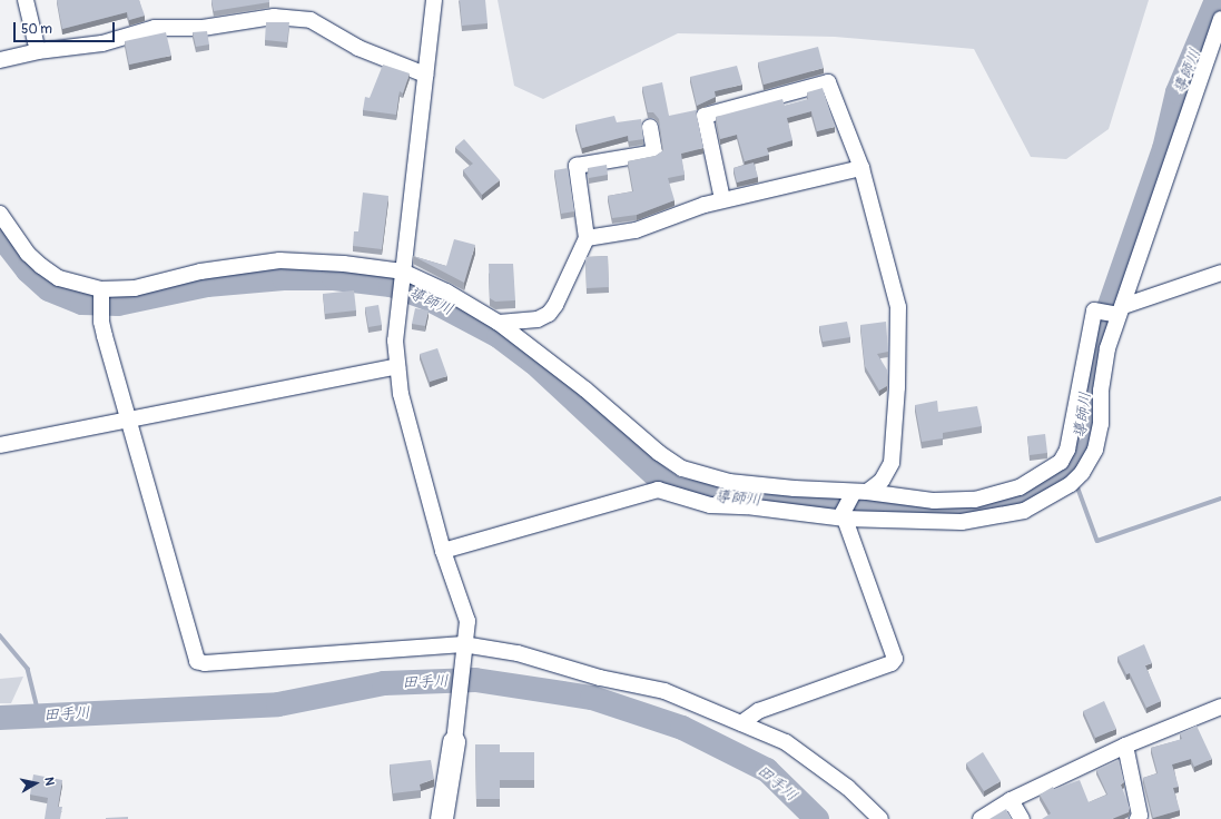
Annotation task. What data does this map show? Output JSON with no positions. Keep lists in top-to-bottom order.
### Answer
{
  "water": ["導師川", "田手川"],
  "scale_bar": "50 m",
  "north": "right"
}
